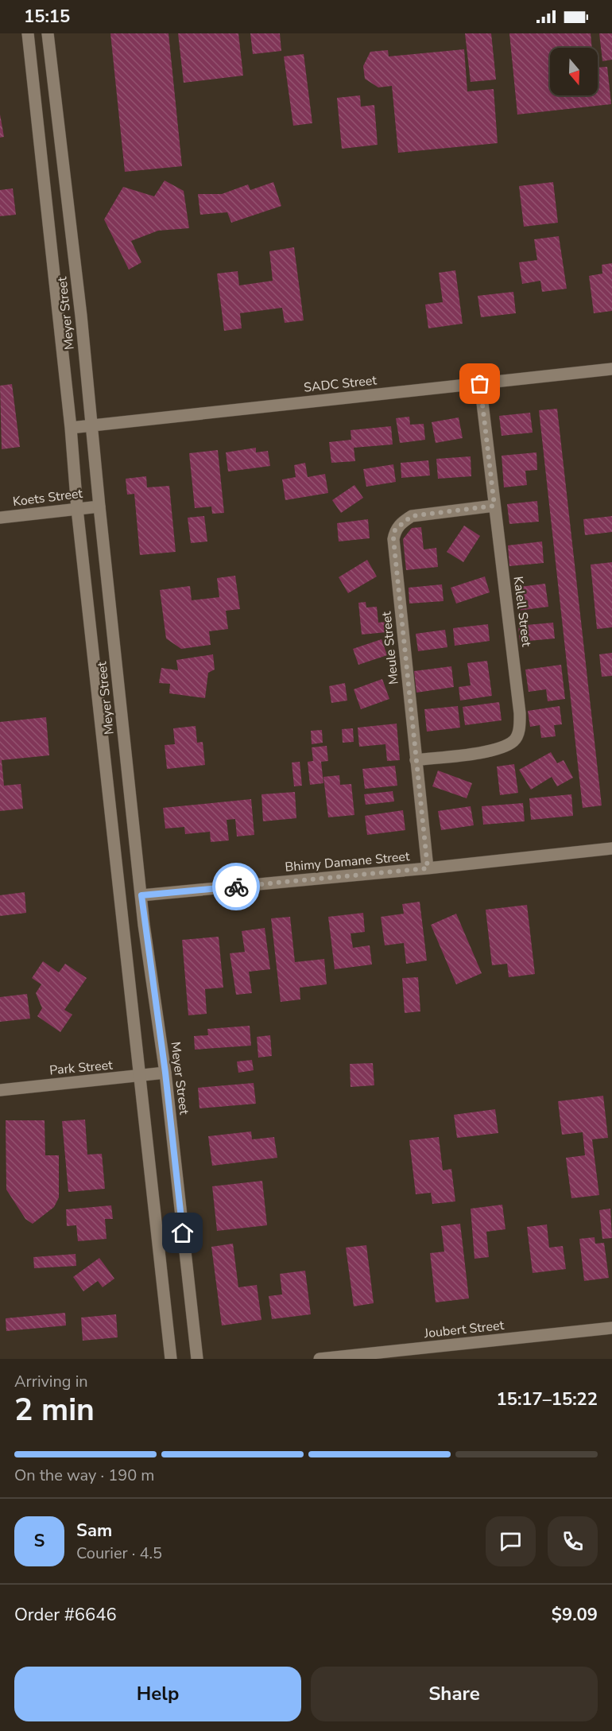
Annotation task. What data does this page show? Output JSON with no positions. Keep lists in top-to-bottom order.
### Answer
{
  "streets": {
    "main road": [
      "Meyer Street",
      "SADC Street",
      "Koets Street",
      "Kalell Street",
      "Meule Street",
      "Bhimy Damane Street",
      "Park Street",
      "Joubert Street"
    ]
  },
  "crossings": [
    ["Meyer Street", "SADC Street"],
    ["Meyer Street", "Koets Street"],
    ["Meyer Street", "Bhimy Damane Street"],
    ["Meyer Street", "Park Street"],
    ["SADC Street", "Kalell Street"],
    ["Kalell Street", "Meule Street"],
    ["Meule Street", "Bhimy Damane Street"]
  ],
  "north": "bottom",
  "page": {
    "status": "15:15",
    "heading": ["2 min", "Arriving in", "15:17–15:22"],
    "panel": [
      "Sam",
      "Courier · 4.5",
      "Order #6646",
      "$9.09"
    ],
    "bar": "On the way · 190 m",
    "round": "S",
    "buttons": ["Help", "Share"]
  }
}
